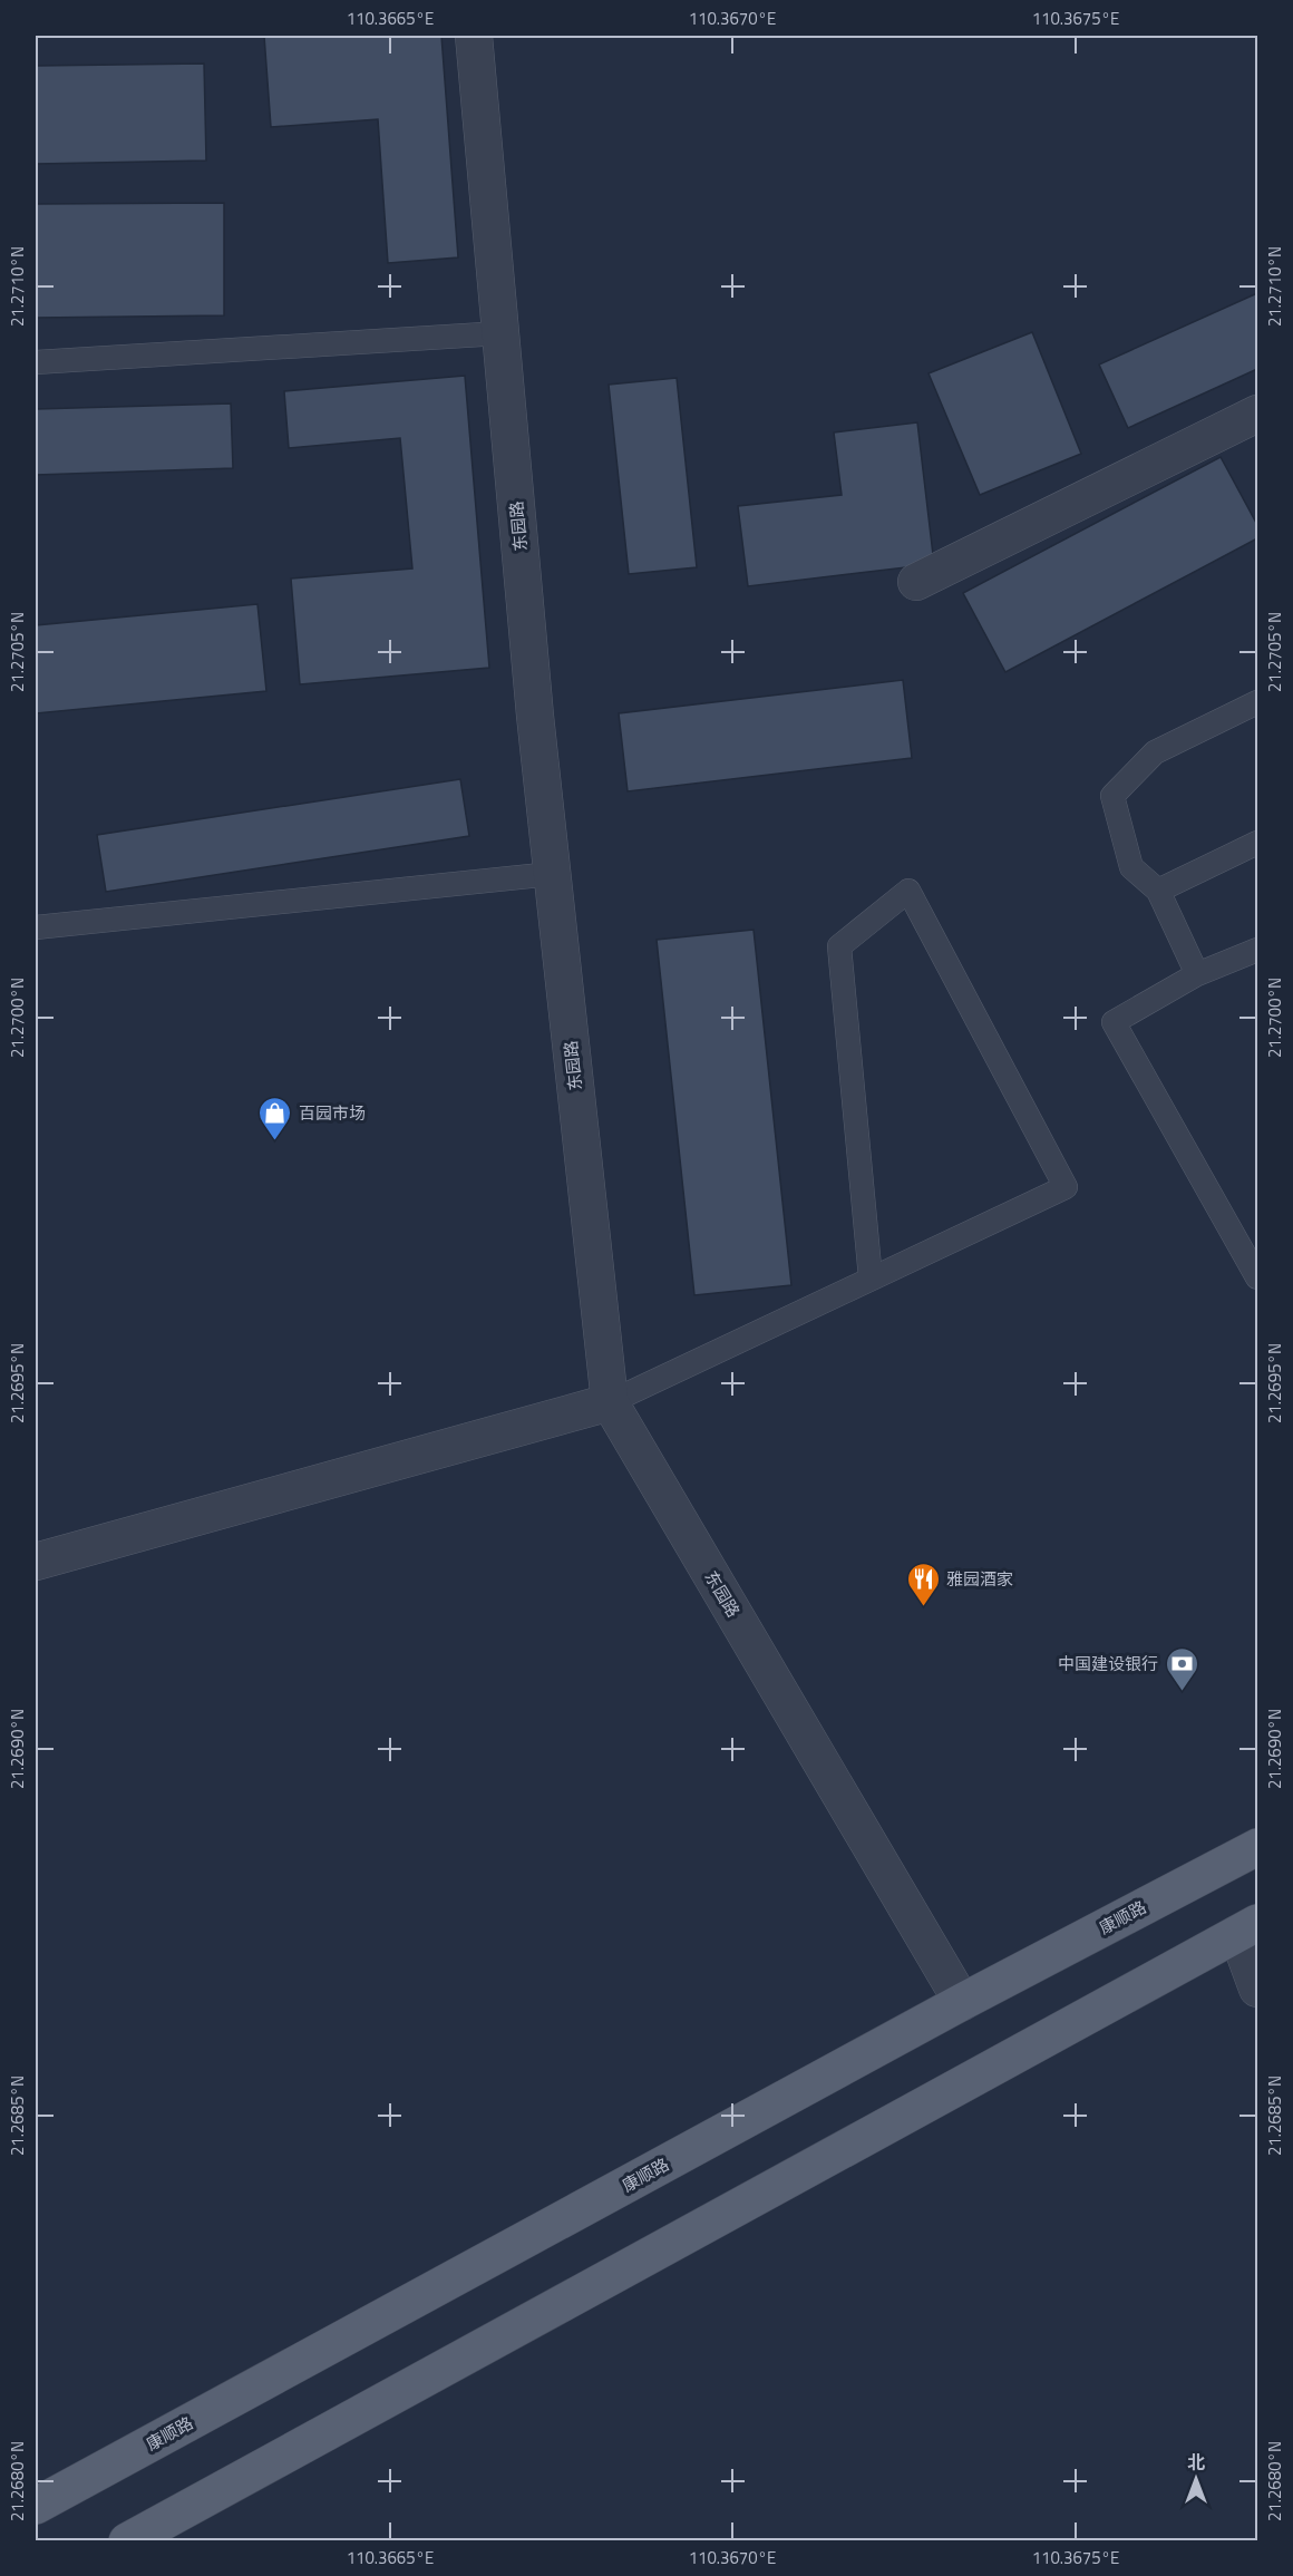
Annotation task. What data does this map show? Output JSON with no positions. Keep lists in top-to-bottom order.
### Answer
{
  "streets": {
    "main road": ["康顺路"],
    "street": ["东园路"]
  },
  "crossings": [
    ["东园路", "康顺路"]
  ],
  "places": {
    "shop": ["百园市场"],
    "restaurant": ["雅园酒家"],
    "bank": ["中国建设银行"]
  },
  "north": "top",
  "coordinates": [
    "110.3665°E",
    "110.3670°E",
    "110.3675°E",
    "21.2710°N",
    "21.2705°N",
    "21.2700°N",
    "21.2695°N",
    "21.2690°N",
    "21.2685°N",
    "21.2680°N"
  ]
}
